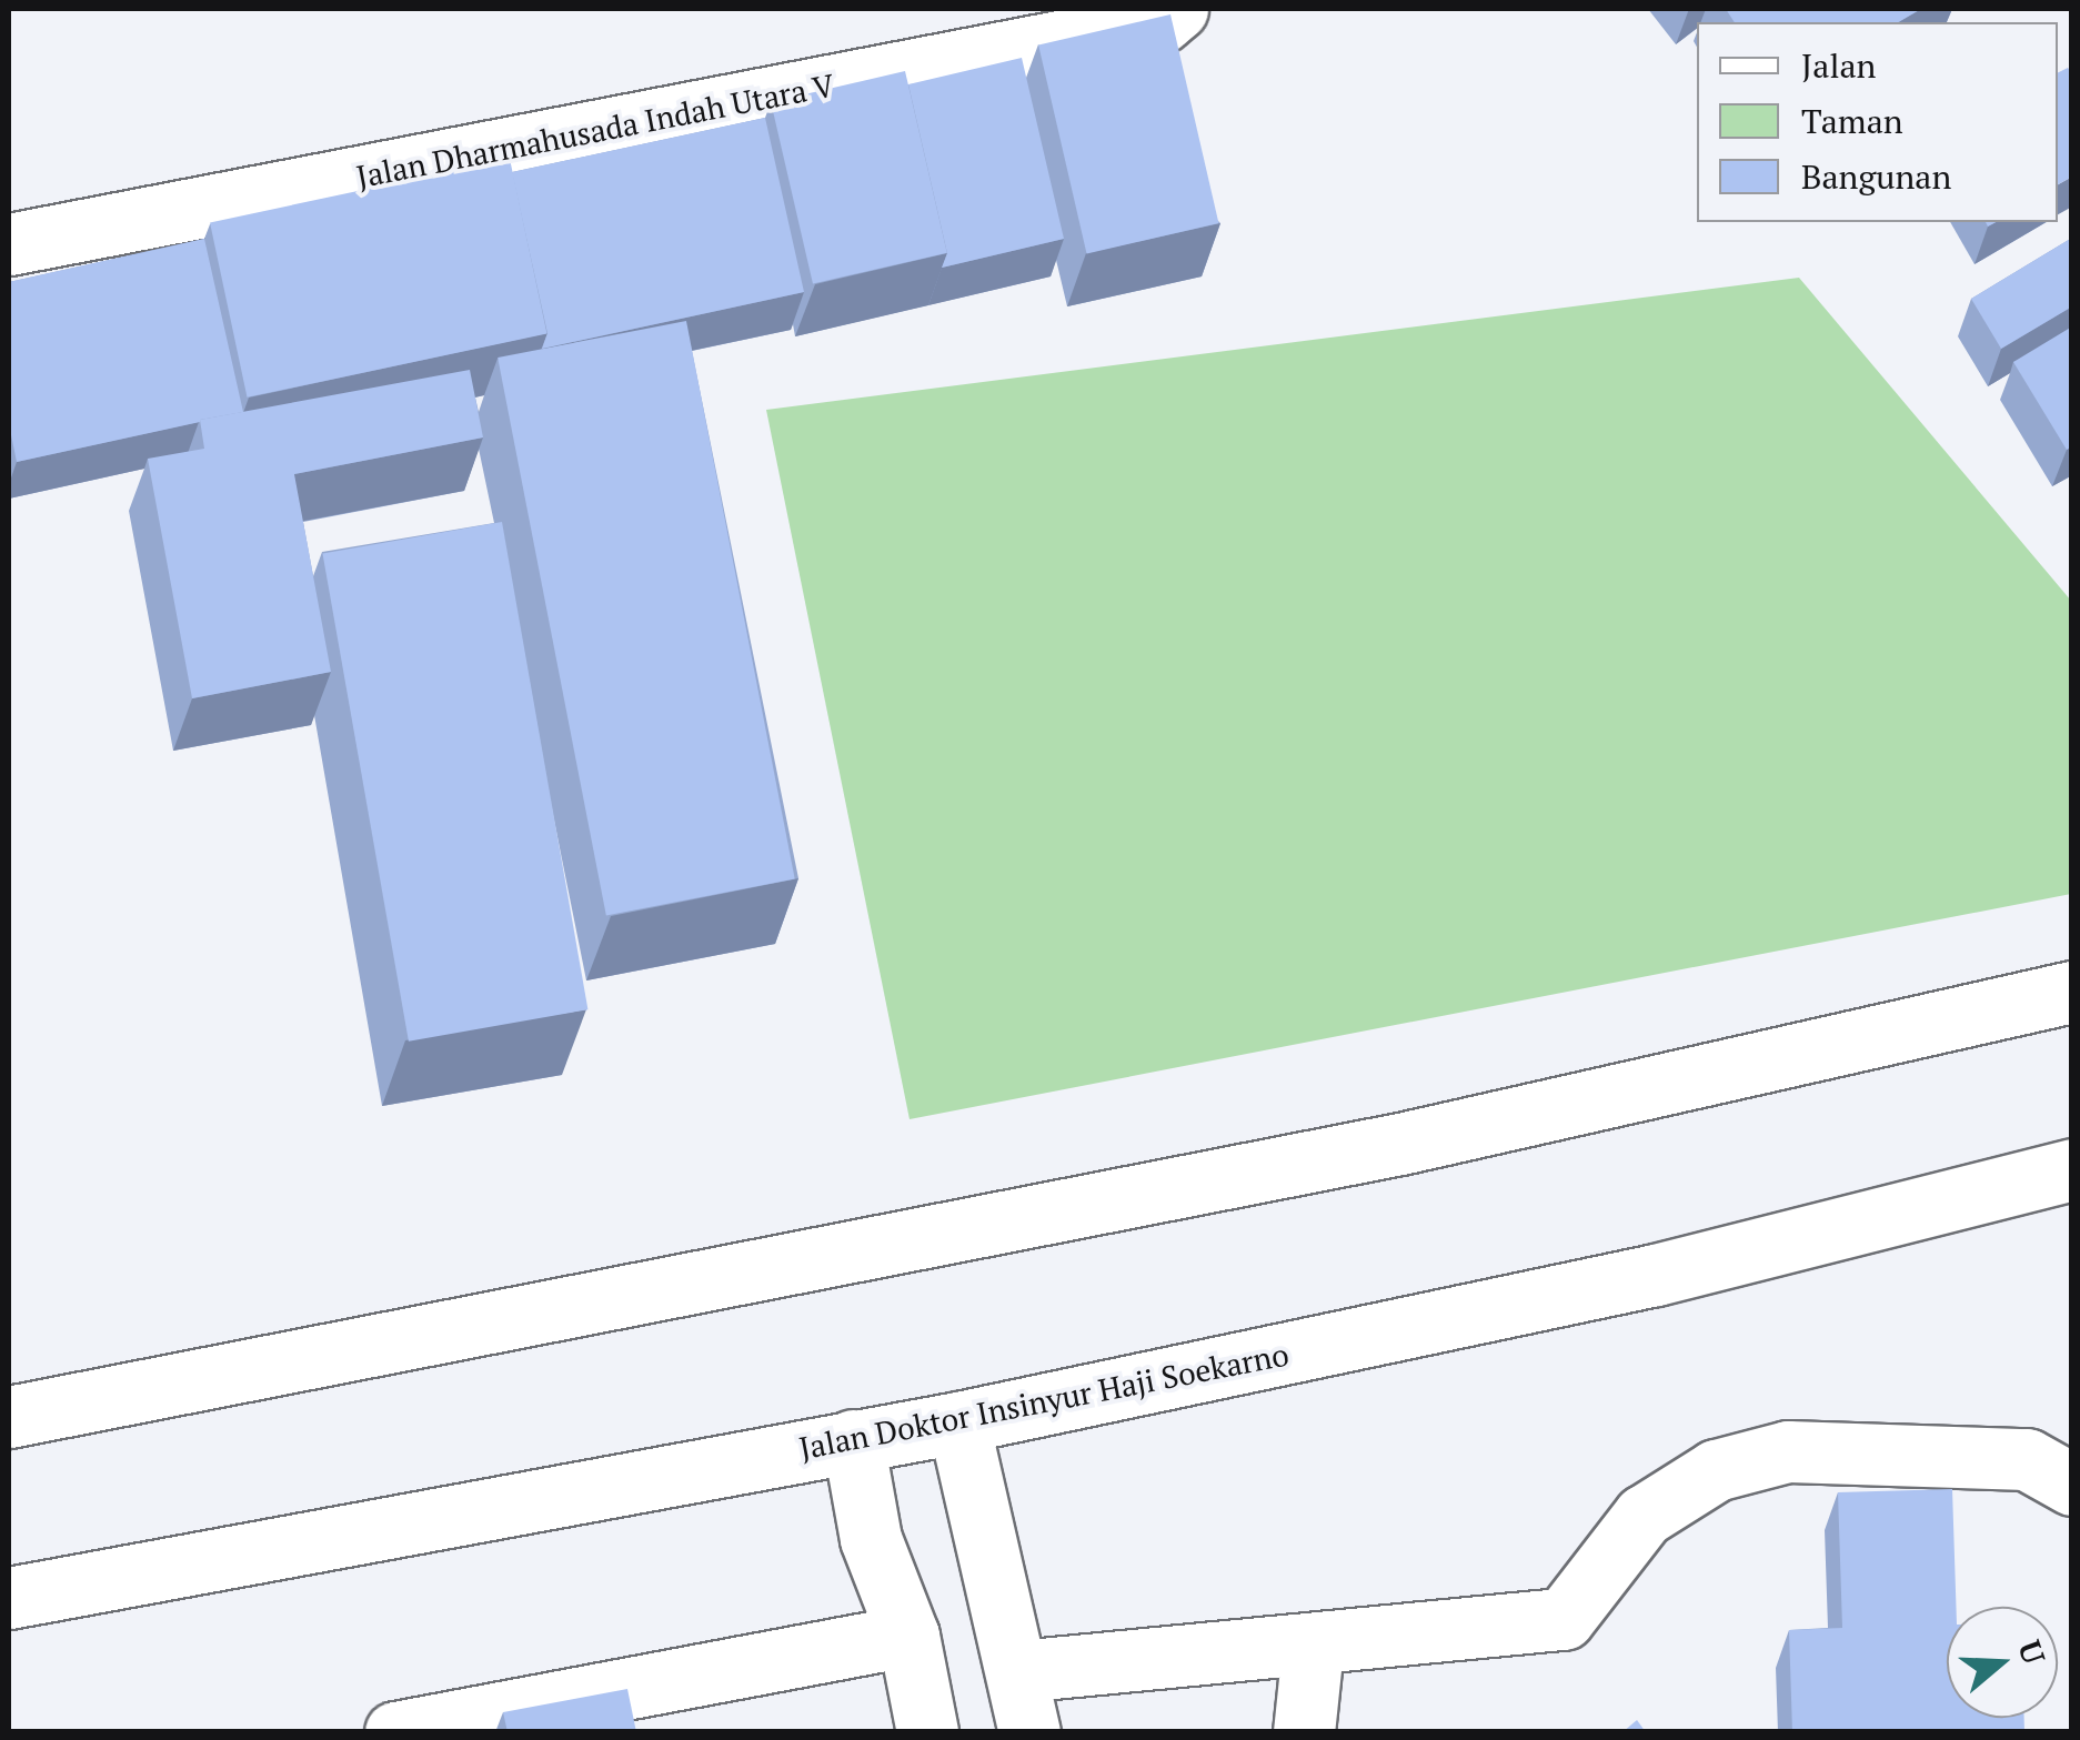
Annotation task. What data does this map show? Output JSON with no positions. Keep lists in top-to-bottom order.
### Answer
{
  "streets": {
    "main road": ["Jalan Dharmahusada Indah Utara V", "Jalan Doktor Insinyur Haji Soekarno"]
  },
  "legend": ["Jalan", "Taman", "Bangunan"],
  "north": "right"
}
